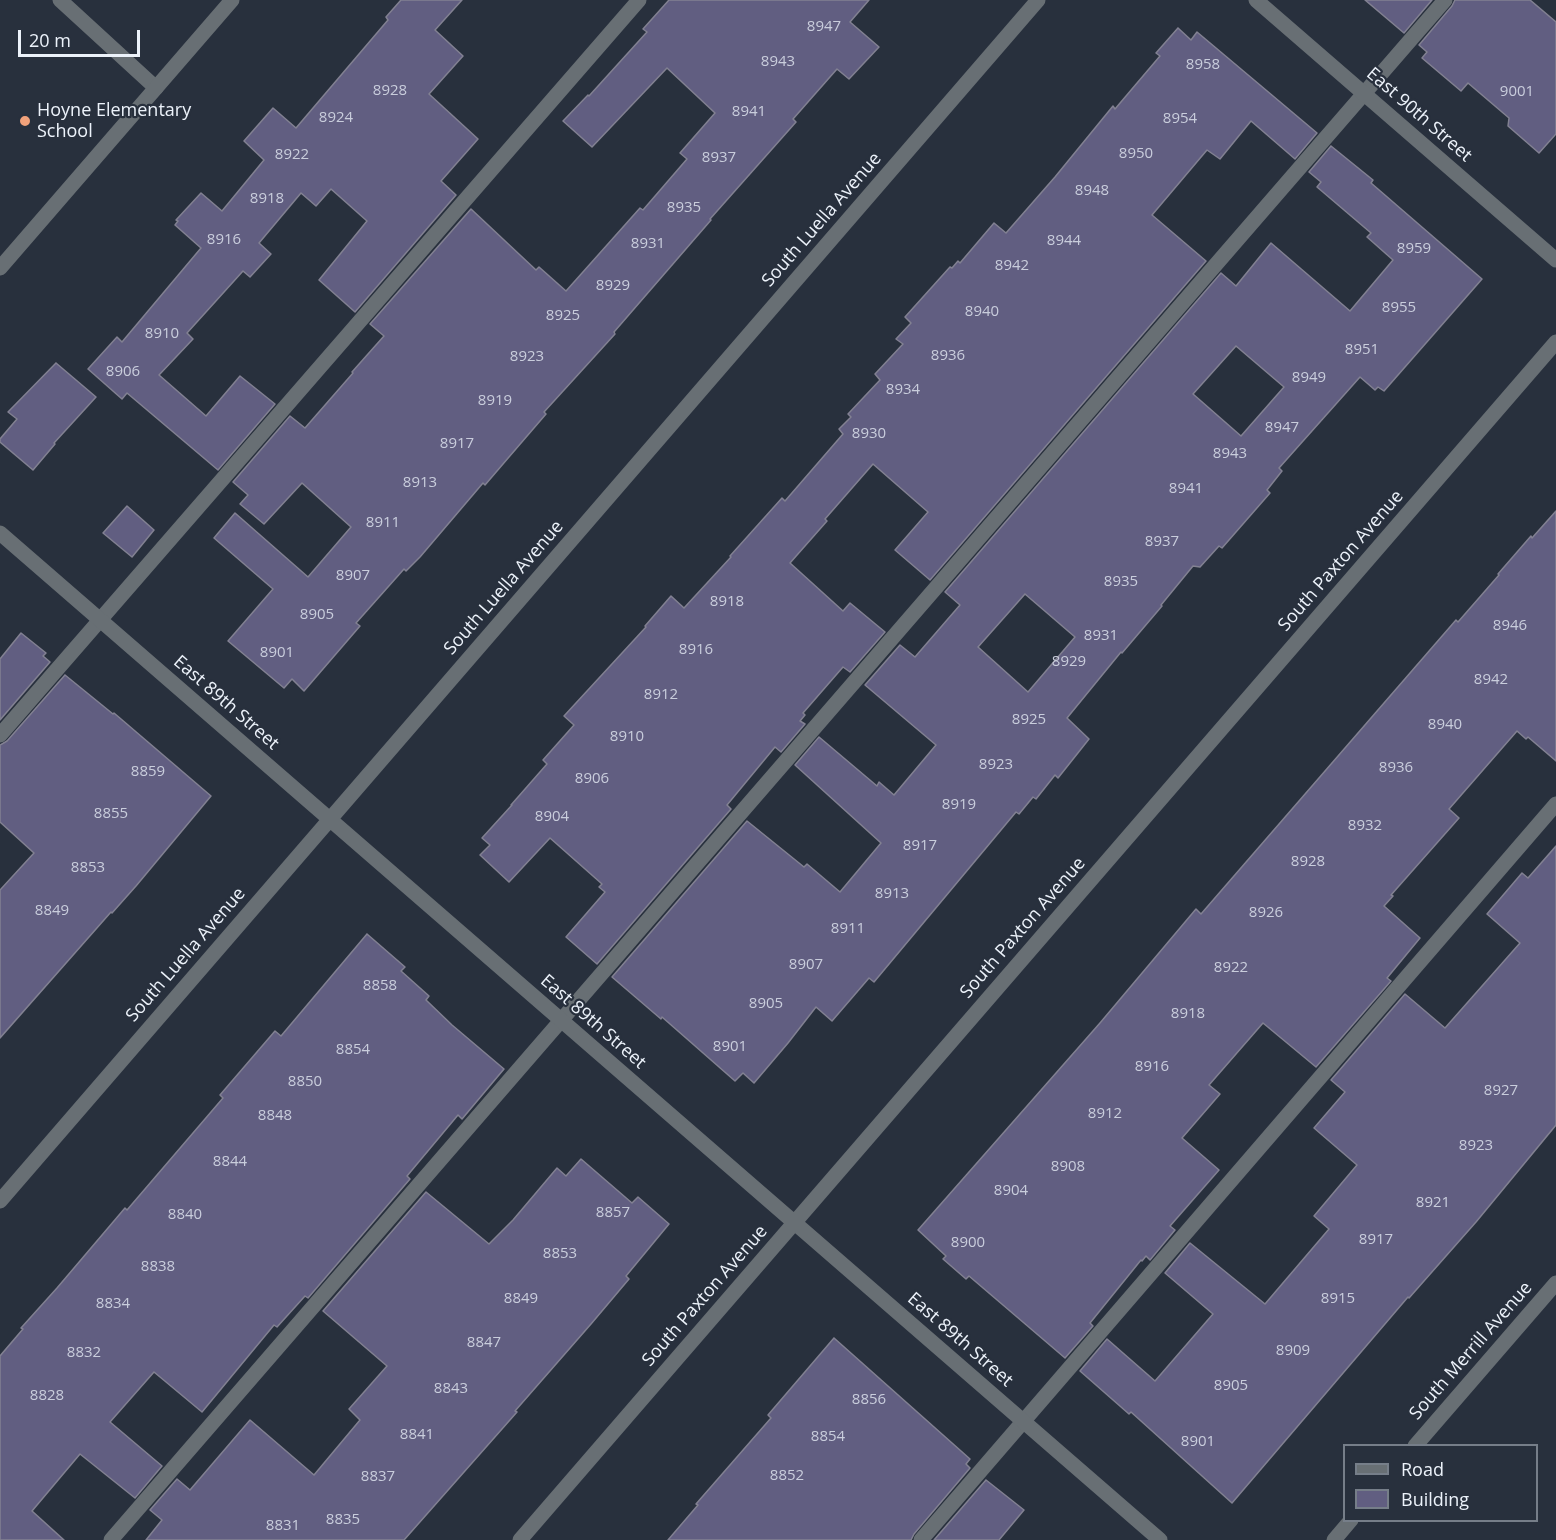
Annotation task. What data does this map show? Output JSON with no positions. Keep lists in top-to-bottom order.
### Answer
{
  "streets": {
    "street": [
      "East 90th Street",
      "South Luella Avenue",
      "South Paxton Avenue",
      "East 89th Street",
      "South Merrill Avenue"
    ]
  },
  "crossings": [
    ["South Luella Avenue", "East 89th Street"],
    ["South Paxton Avenue", "East 89th Street"]
  ],
  "places": ["Hoyne Elementary School"],
  "house_numbers": [
    "8947",
    "8943",
    "8958",
    "8928",
    "9001",
    "8941",
    "8924",
    "8954",
    "8950",
    "8922",
    "8937",
    "8948",
    "8918",
    "8935",
    "8916",
    "8944",
    "8931",
    "8959",
    "8942",
    "8929",
    "8955",
    "8940",
    "8925",
    "8910",
    "8951",
    "8936",
    "8923",
    "8906",
    "8949",
    "8934",
    "8919",
    "8947",
    "8930",
    "8917",
    "8943",
    "8913",
    "8941",
    "8911",
    "8937",
    "8907",
    "8935",
    "8918",
    "8905",
    "8946",
    "8931",
    "8916",
    "8901",
    "8929",
    "8942",
    "8912",
    "8925",
    "8940",
    "8910",
    "8923",
    "8936",
    "8859",
    "8906",
    "8919",
    "8855",
    "8904",
    "8932",
    "8917",
    "8928",
    "8853",
    "8913",
    "8849",
    "8926",
    "8911",
    "8907",
    "8922",
    "8858",
    "8905",
    "8918",
    "8901",
    "8854",
    "8916",
    "8850",
    "8927",
    "8912",
    "8848",
    "8923",
    "8844",
    "8908",
    "8904",
    "8921",
    "8857",
    "8840",
    "8917",
    "8900",
    "8853",
    "8838",
    "8849",
    "8915",
    "8834",
    "8847",
    "8909",
    "8832",
    "8905",
    "8843",
    "8828",
    "8856",
    "8841",
    "8854",
    "8901",
    "8852",
    "8837",
    "8835",
    "8831"
  ],
  "legend": ["Road", "Building"],
  "scale_bar": "20 m"
}
